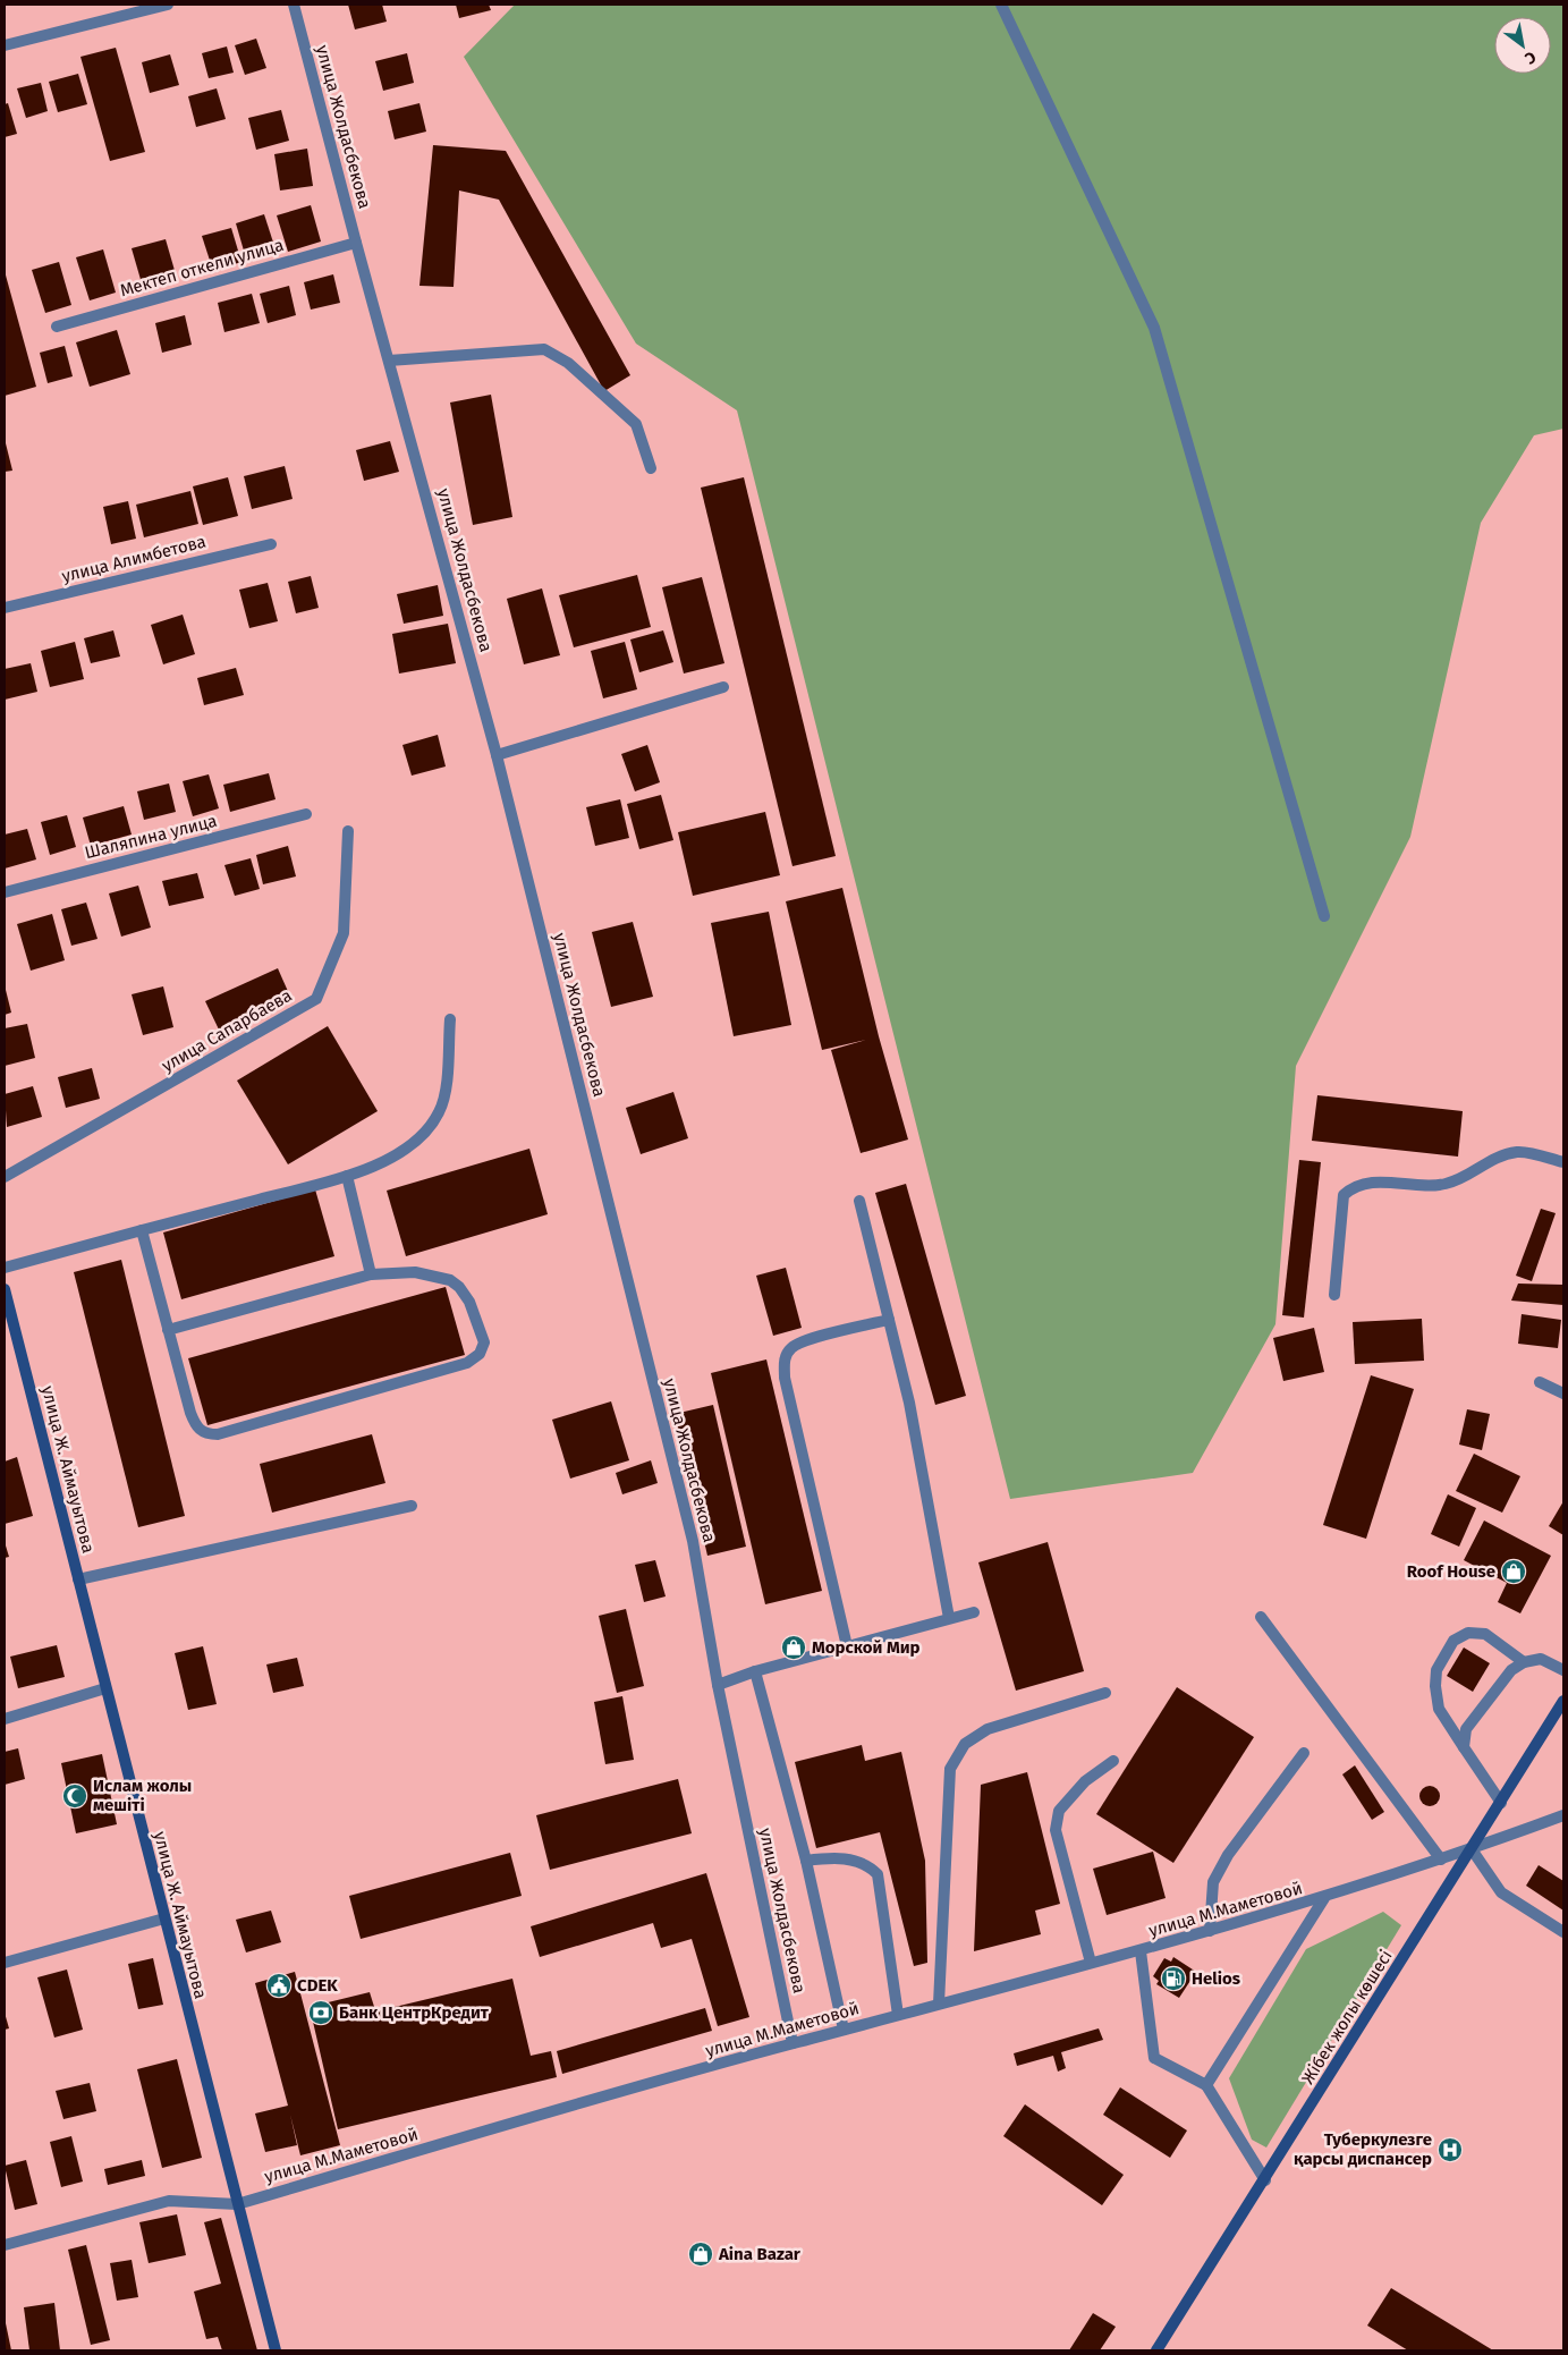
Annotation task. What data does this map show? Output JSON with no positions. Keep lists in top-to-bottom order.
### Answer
{
  "streets": {
    "street": [
      "улица Жолдасбекова",
      "Мектеп откели улица",
      "улица Алимбетова",
      "Шаляпина улица",
      "улица Сапарбаева",
      "улица Ж. Аймауытова",
      "улица М.Маметовой",
      "Жібек жолы көшесі"
    ]
  },
  "crossings": [
    ["улица Жолдасбекова", "Мектеп откели улица"],
    ["улица Жолдасбекова", "улица М.Маметовой"],
    ["улица Ж. Аймауытова", "улица М.Маметовой"],
    ["улица М.Маметовой", "Жібек жолы көшесі"]
  ],
  "places": {
    "shop": ["Roof House", "Морской Мир", "Aina Bazar"],
    "mosque": ["Ислам жолы мешіті"],
    "fuel station": ["Helios"],
    "public building": ["CDEK"],
    "bank": ["Банк ЦентрКредит"],
    "hospital": ["Туберкулезге қарсы диспансер"]
  },
  "north": "bottom right"
}
